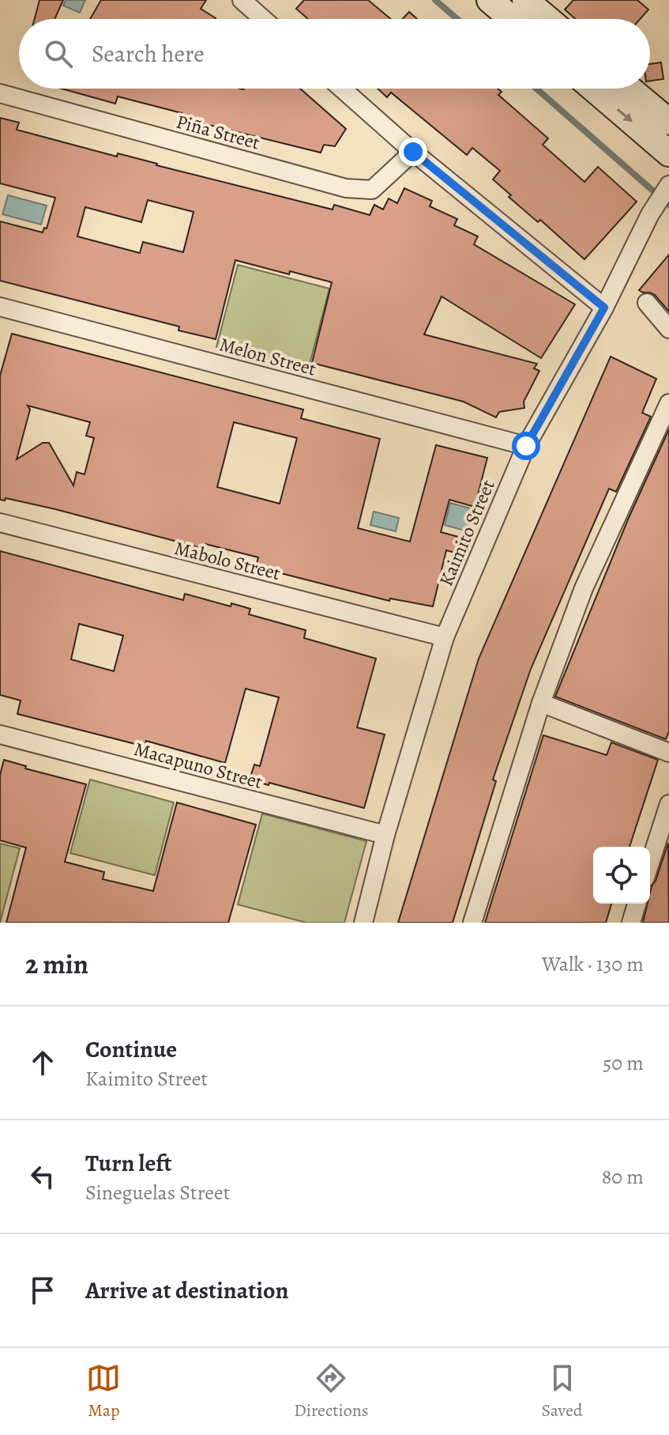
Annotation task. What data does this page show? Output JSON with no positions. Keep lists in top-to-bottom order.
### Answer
{
  "streets": {
    "street": [
      "Piña Street",
      "Melon Street",
      "Kaimito Street",
      "Mabolo Street",
      "Macapuno Street"
    ]
  },
  "crossings": [
    ["Melon Street", "Kaimito Street"],
    ["Kaimito Street", "Mabolo Street"],
    ["Kaimito Street", "Macapuno Street"]
  ],
  "page": {
    "search": "Search here",
    "heading": ["2 min", "Walk · 130 m"],
    "list": [
      ["Continue", "Kaimito Street", "50 m"],
      ["Turn left", "Sineguelas Street", "80 m"],
      "Arrive at destination"
    ],
    "nav": ["Map", "Directions", "Saved"]
  }
}
